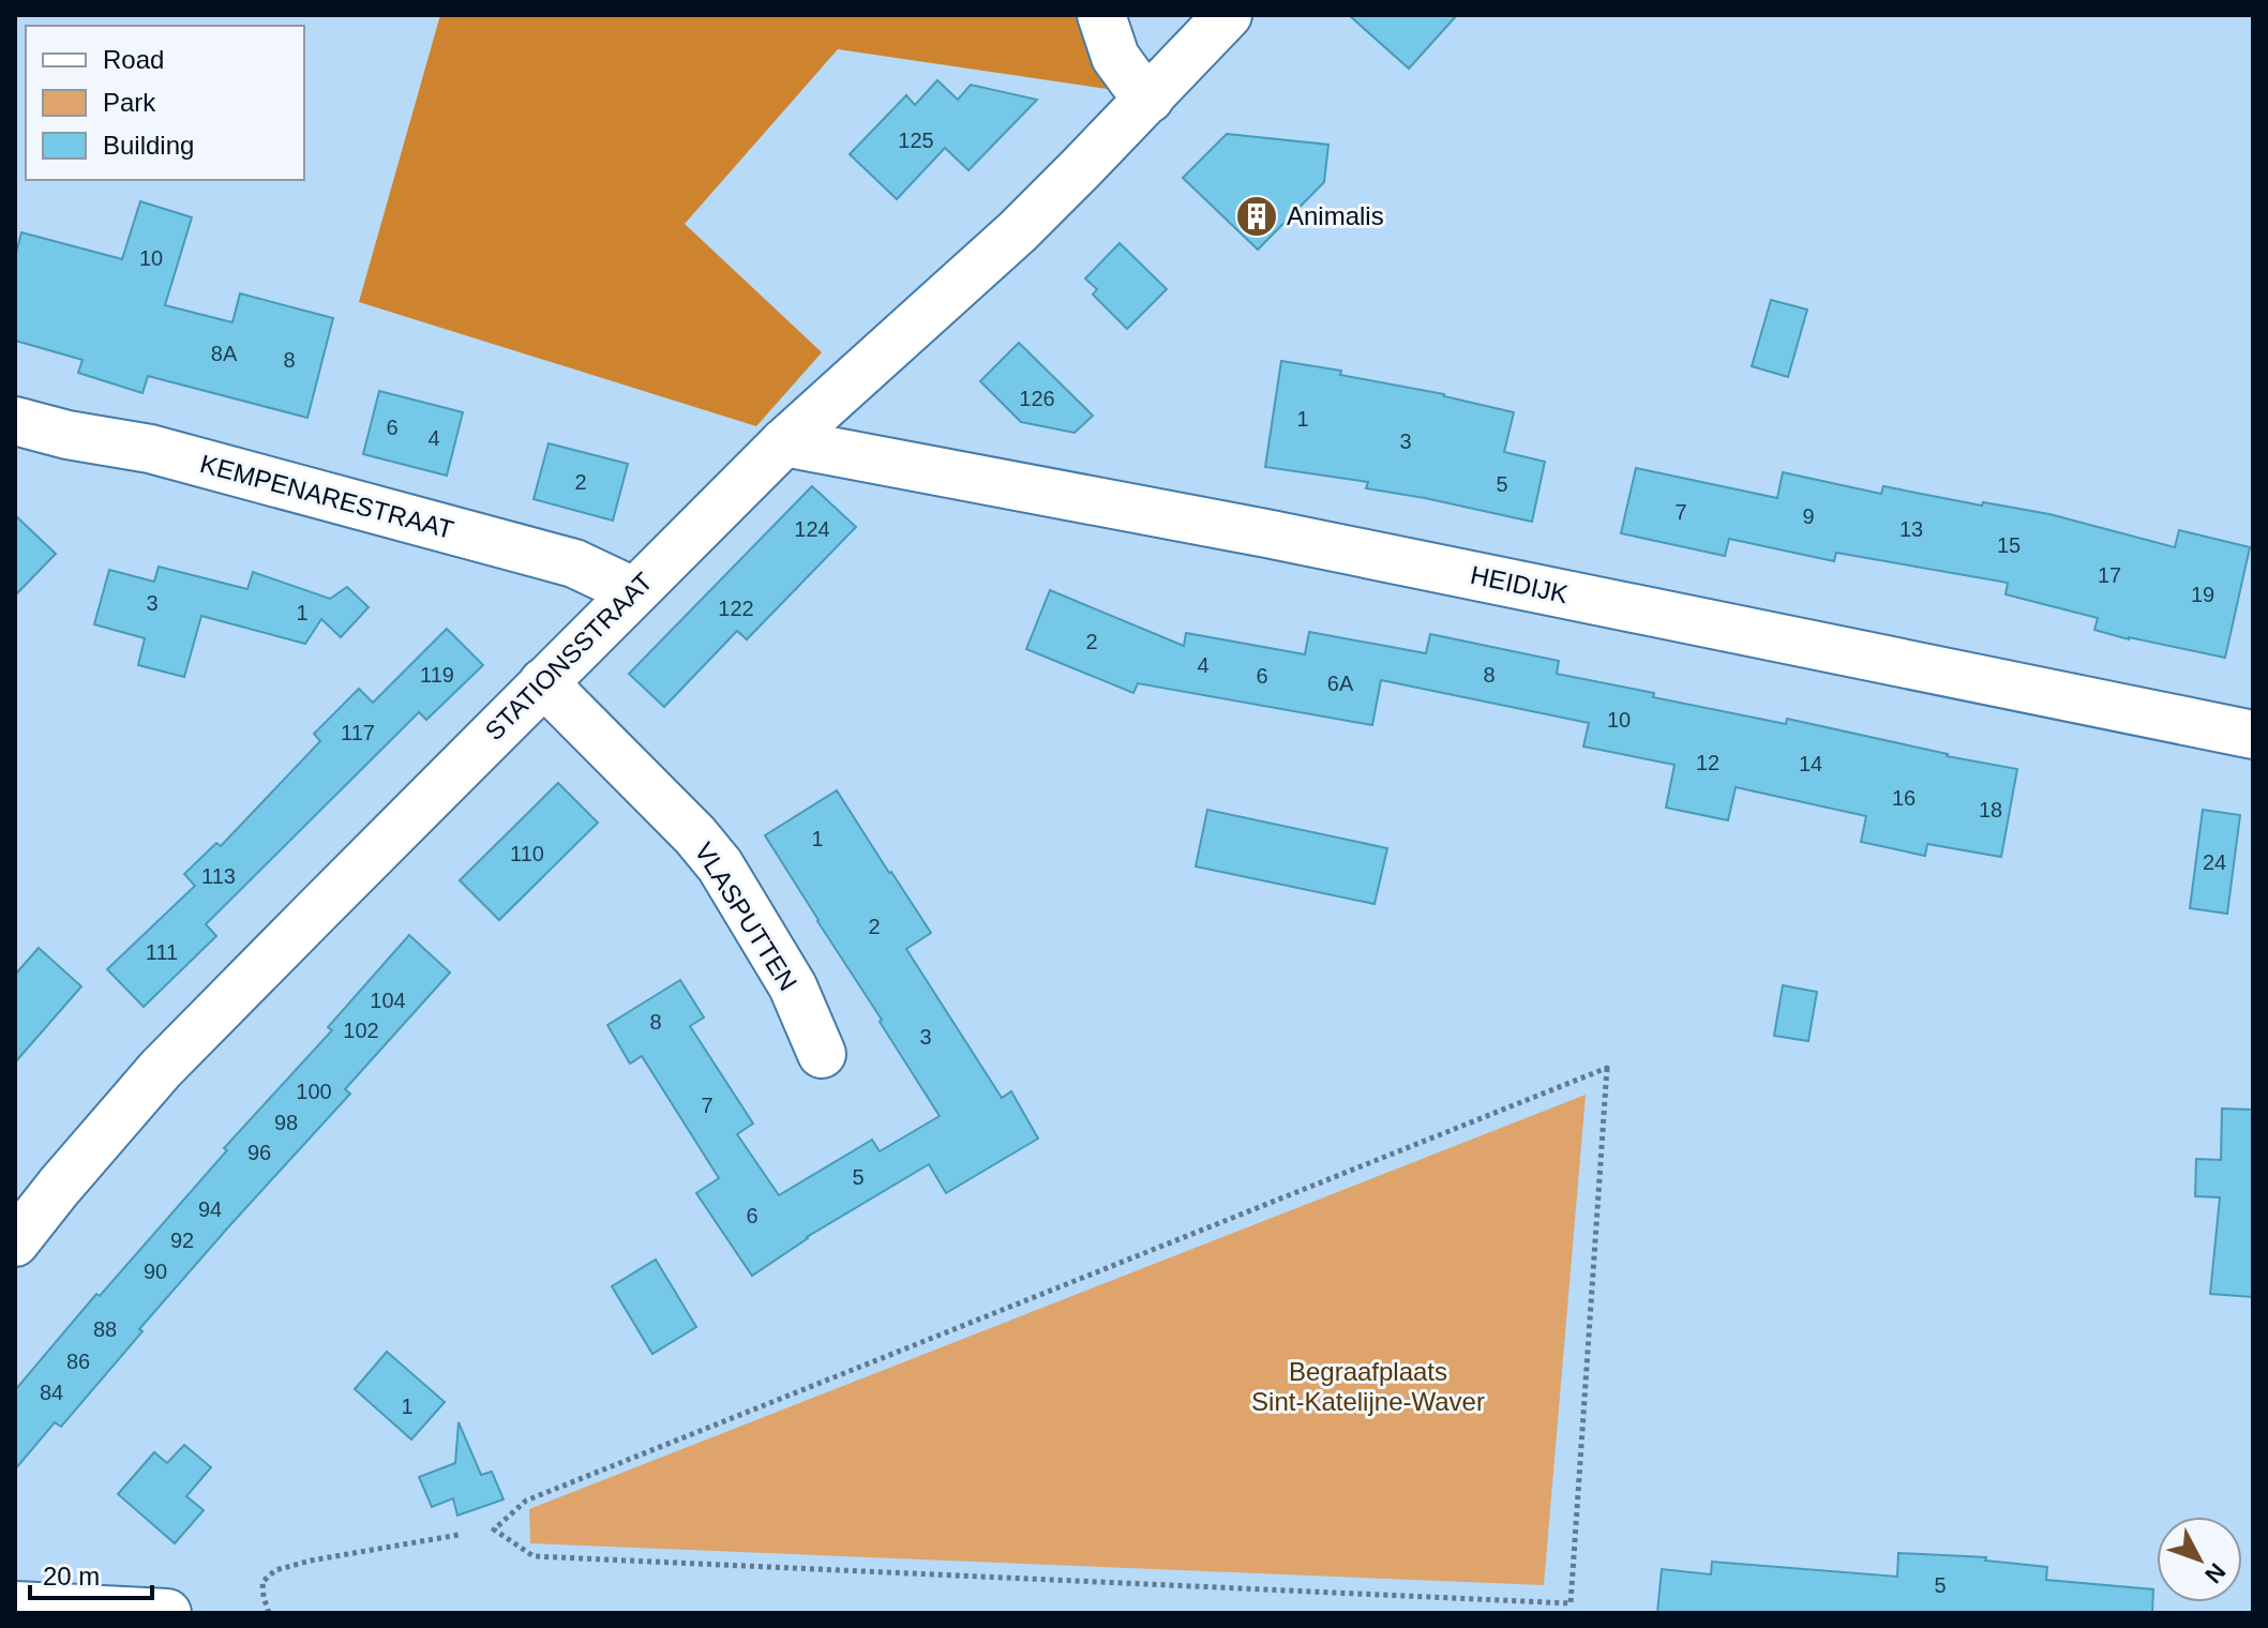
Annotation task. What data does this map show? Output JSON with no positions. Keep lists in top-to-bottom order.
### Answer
{
  "streets": {
    "street": [
      "KEMPENARESTRAAT",
      "HEIDIJK",
      "STATIONSSTRAAT",
      "VLASPUTTEN"
    ]
  },
  "crossings": [
    ["KEMPENARESTRAAT", "STATIONSSTRAAT"],
    ["HEIDIJK", "STATIONSSTRAAT"],
    ["STATIONSSTRAAT", "VLASPUTTEN"]
  ],
  "parks": ["Begraafplaats Sint-Katelijne-Waver"],
  "places": {
    "building": ["Animalis"]
  },
  "house_numbers": [
    "125",
    "10",
    "8A",
    "8",
    "126",
    "1",
    "6",
    "4",
    "3",
    "2",
    "5",
    "7",
    "9",
    "124",
    "13",
    "15",
    "17",
    "19",
    "3",
    "122",
    "1",
    "2",
    "4",
    "119",
    "8",
    "6",
    "6A",
    "10",
    "117",
    "12",
    "14",
    "16",
    "18",
    "1",
    "110",
    "24",
    "113",
    "2",
    "111",
    "104",
    "8",
    "102",
    "3",
    "100",
    "7",
    "98",
    "96",
    "5",
    "94",
    "6",
    "92",
    "90",
    "88",
    "86",
    "84",
    "1",
    "5"
  ],
  "legend": ["Road", "Park", "Building"],
  "scale_bar": "20 m",
  "north": "bottom right"
}
